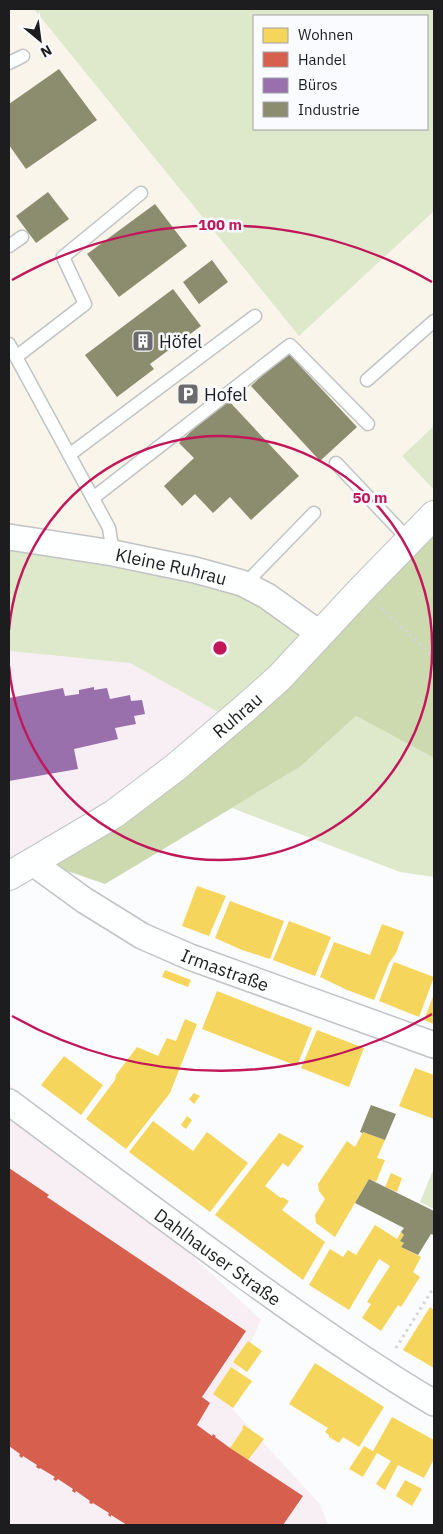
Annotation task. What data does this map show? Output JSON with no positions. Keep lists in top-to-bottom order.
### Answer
{
  "streets": {
    "street": [
      "Kleine Ruhrau",
      "Ruhrau",
      "Irmastraße",
      "Dahlhauser Straße"
    ]
  },
  "crossings": [
    ["Kleine Ruhrau", "Ruhrau"],
    ["Ruhrau", "Irmastraße"]
  ],
  "places": {
    "building": ["Höfel"],
    "parking": ["Hofel"]
  },
  "legend": [
    "Wohnen",
    "Handel",
    "Büros",
    "Industrie"
  ],
  "north": "bottom right",
  "rings": ["100 m", "50 m"]
}
